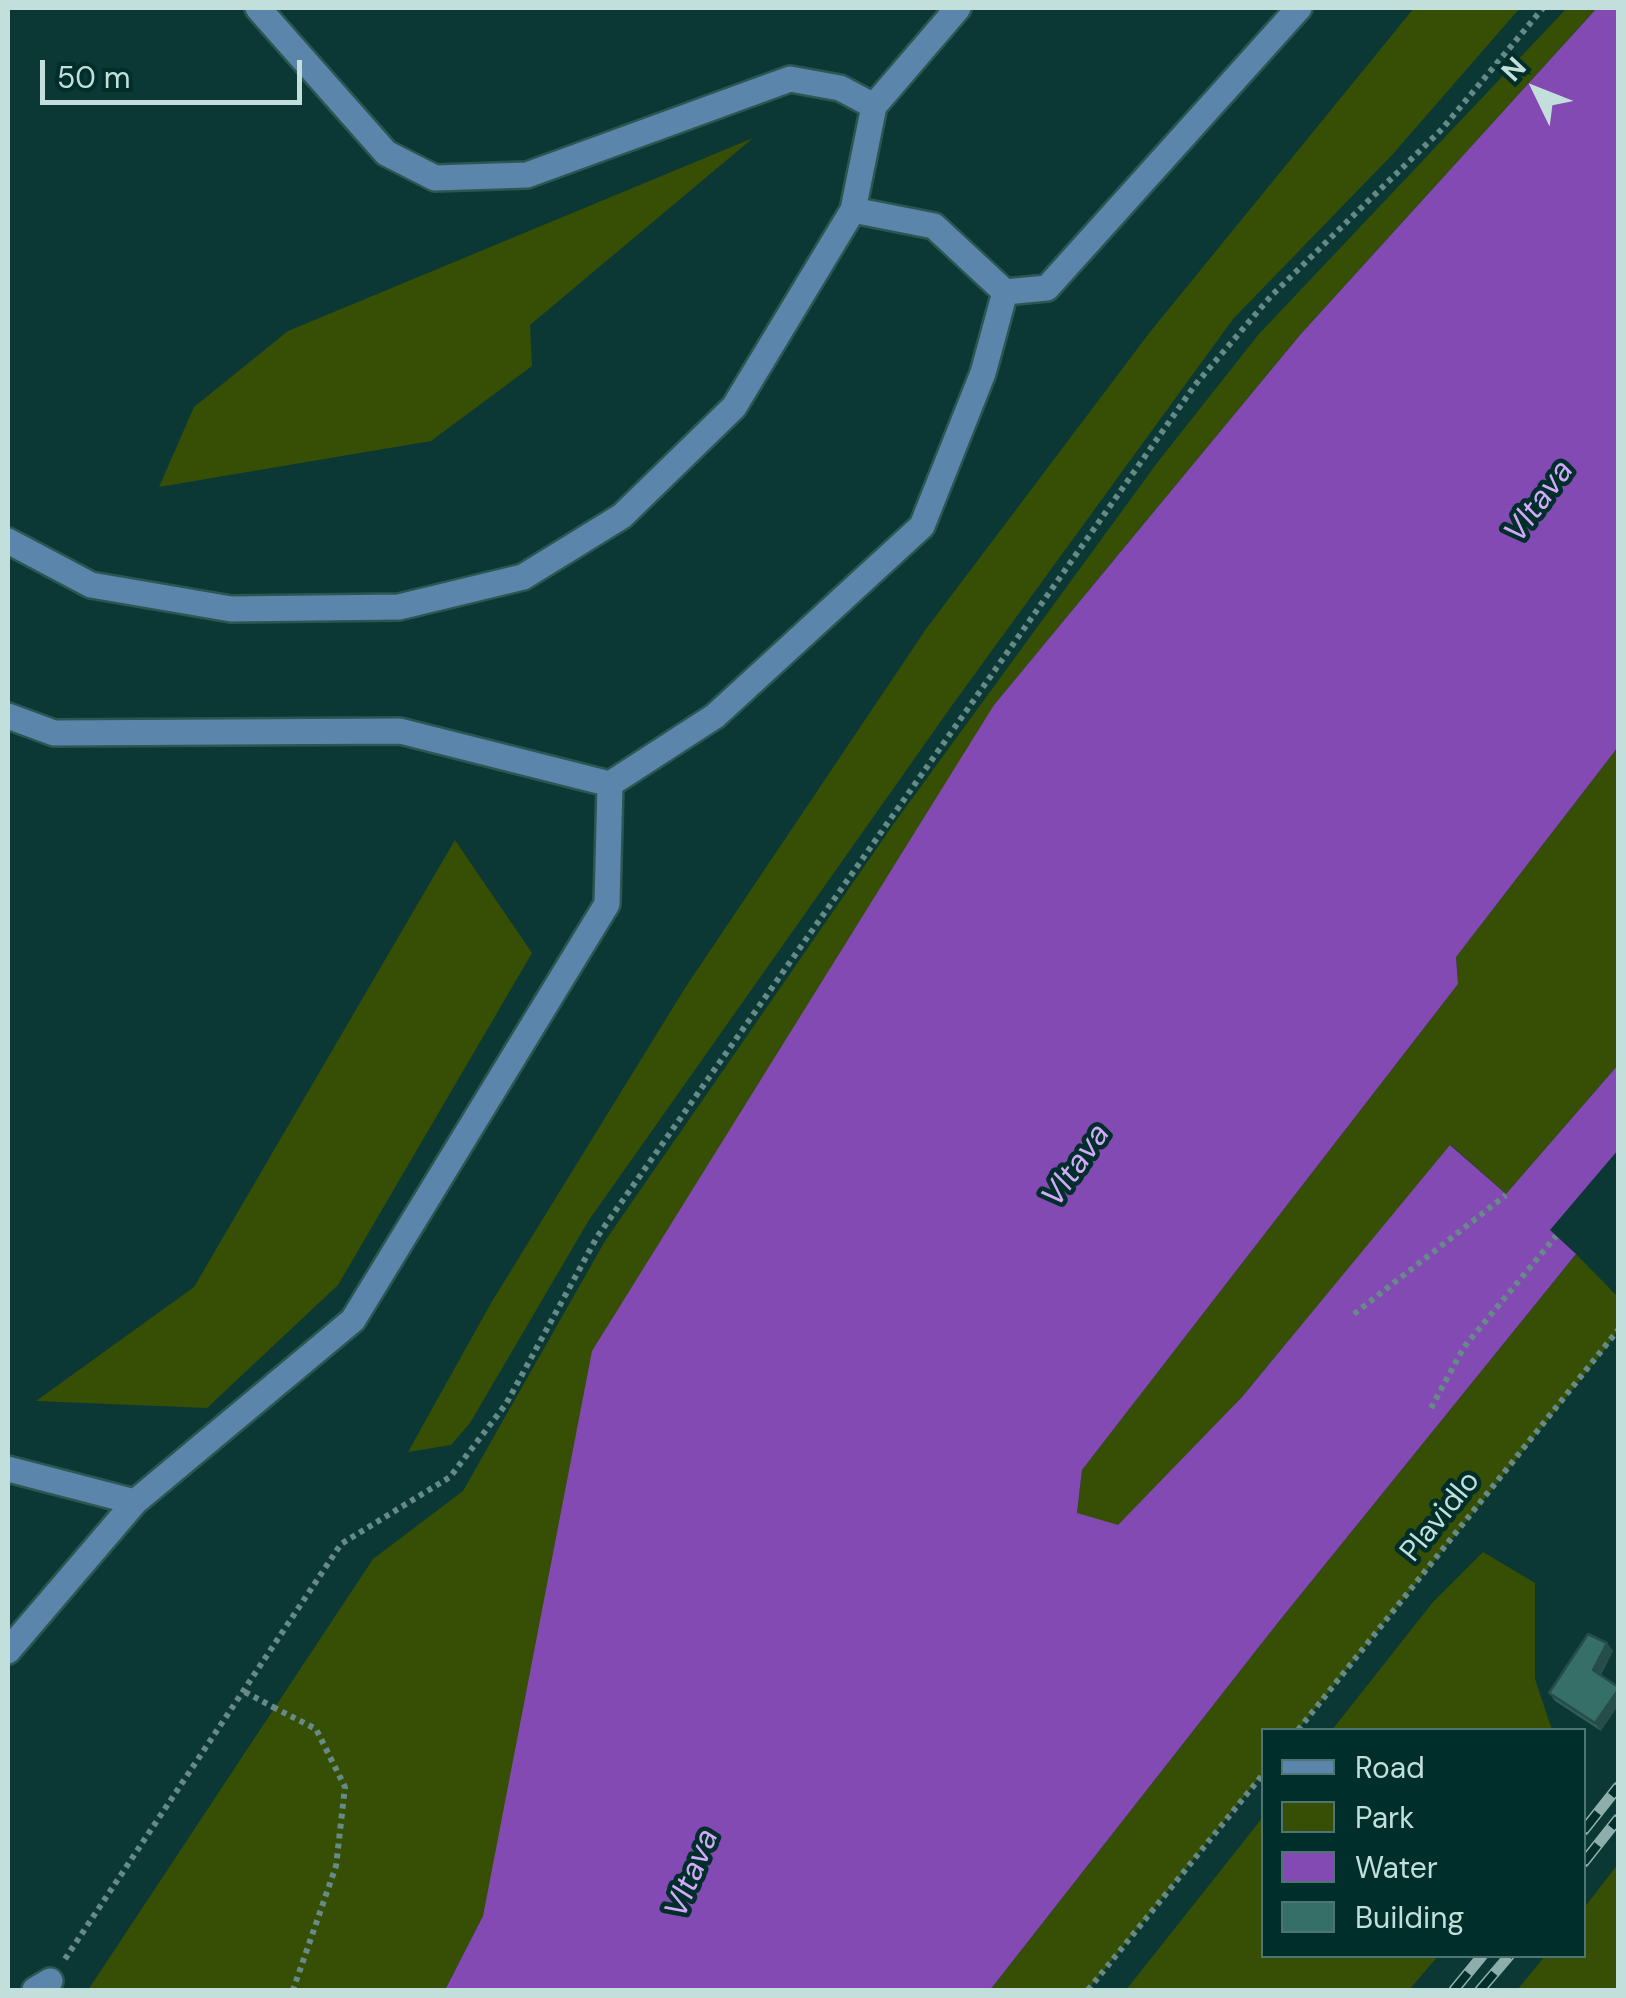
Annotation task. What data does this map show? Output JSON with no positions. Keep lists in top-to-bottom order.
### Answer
{
  "streets": {
    "path": ["Plavidlo"]
  },
  "water": ["Vltava"],
  "legend": [
    "Road",
    "Park",
    "Water",
    "Building"
  ],
  "scale_bar": "50 m",
  "north": "top left"
}
